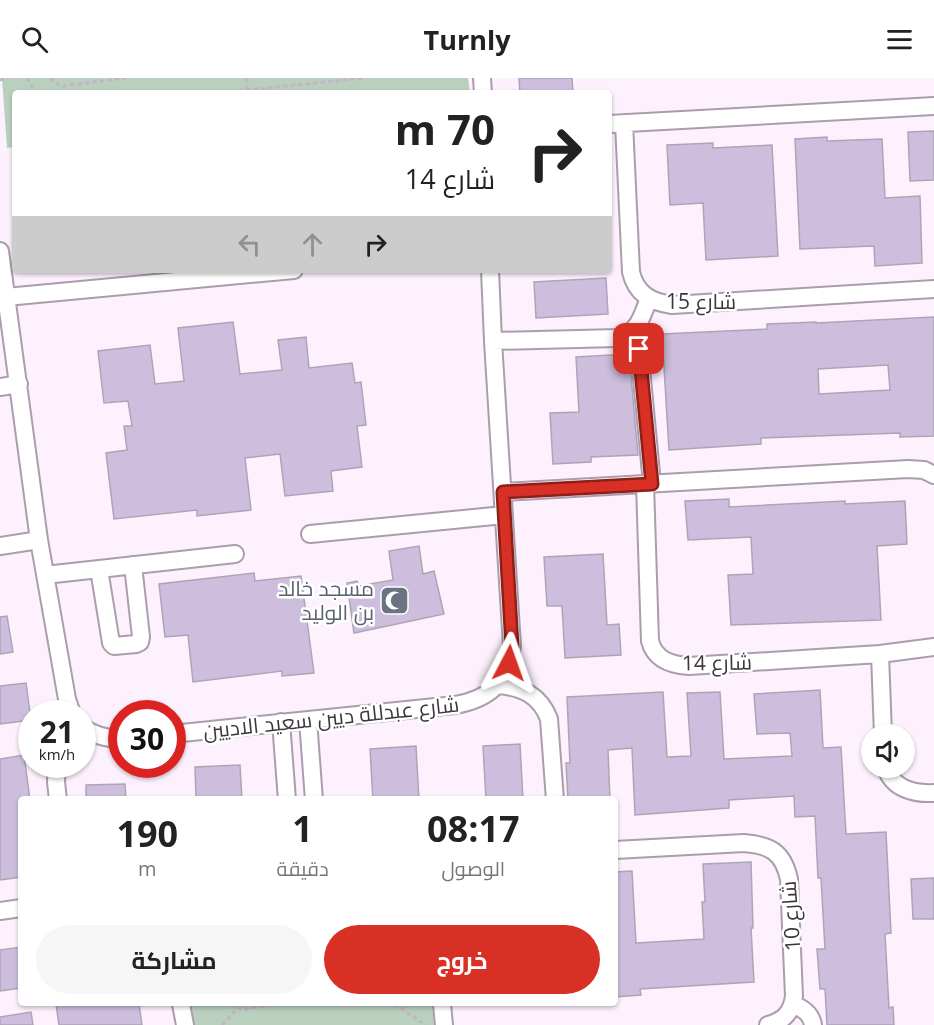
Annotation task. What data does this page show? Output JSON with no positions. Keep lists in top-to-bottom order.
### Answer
{
  "streets": {
    "street": [
      "شارع 15",
      "شارع 14",
      "شارع عبدللة ديين سعيد الاديين",
      "شارع 10"
    ]
  },
  "places": {
    "mosque": ["مسجد خالد بن الوليد"]
  },
  "page": {
    "header": "Turnly",
    "turn": ["70 m", "شارع 14"],
    "speed": "21 km/h",
    "limit": "30",
    "eta": [
      "08:17",
      "الوصول",
      "1",
      "دقيقة",
      "190",
      "m"
    ],
    "buttons": ["خروج", "مشاركة"]
  }
}
